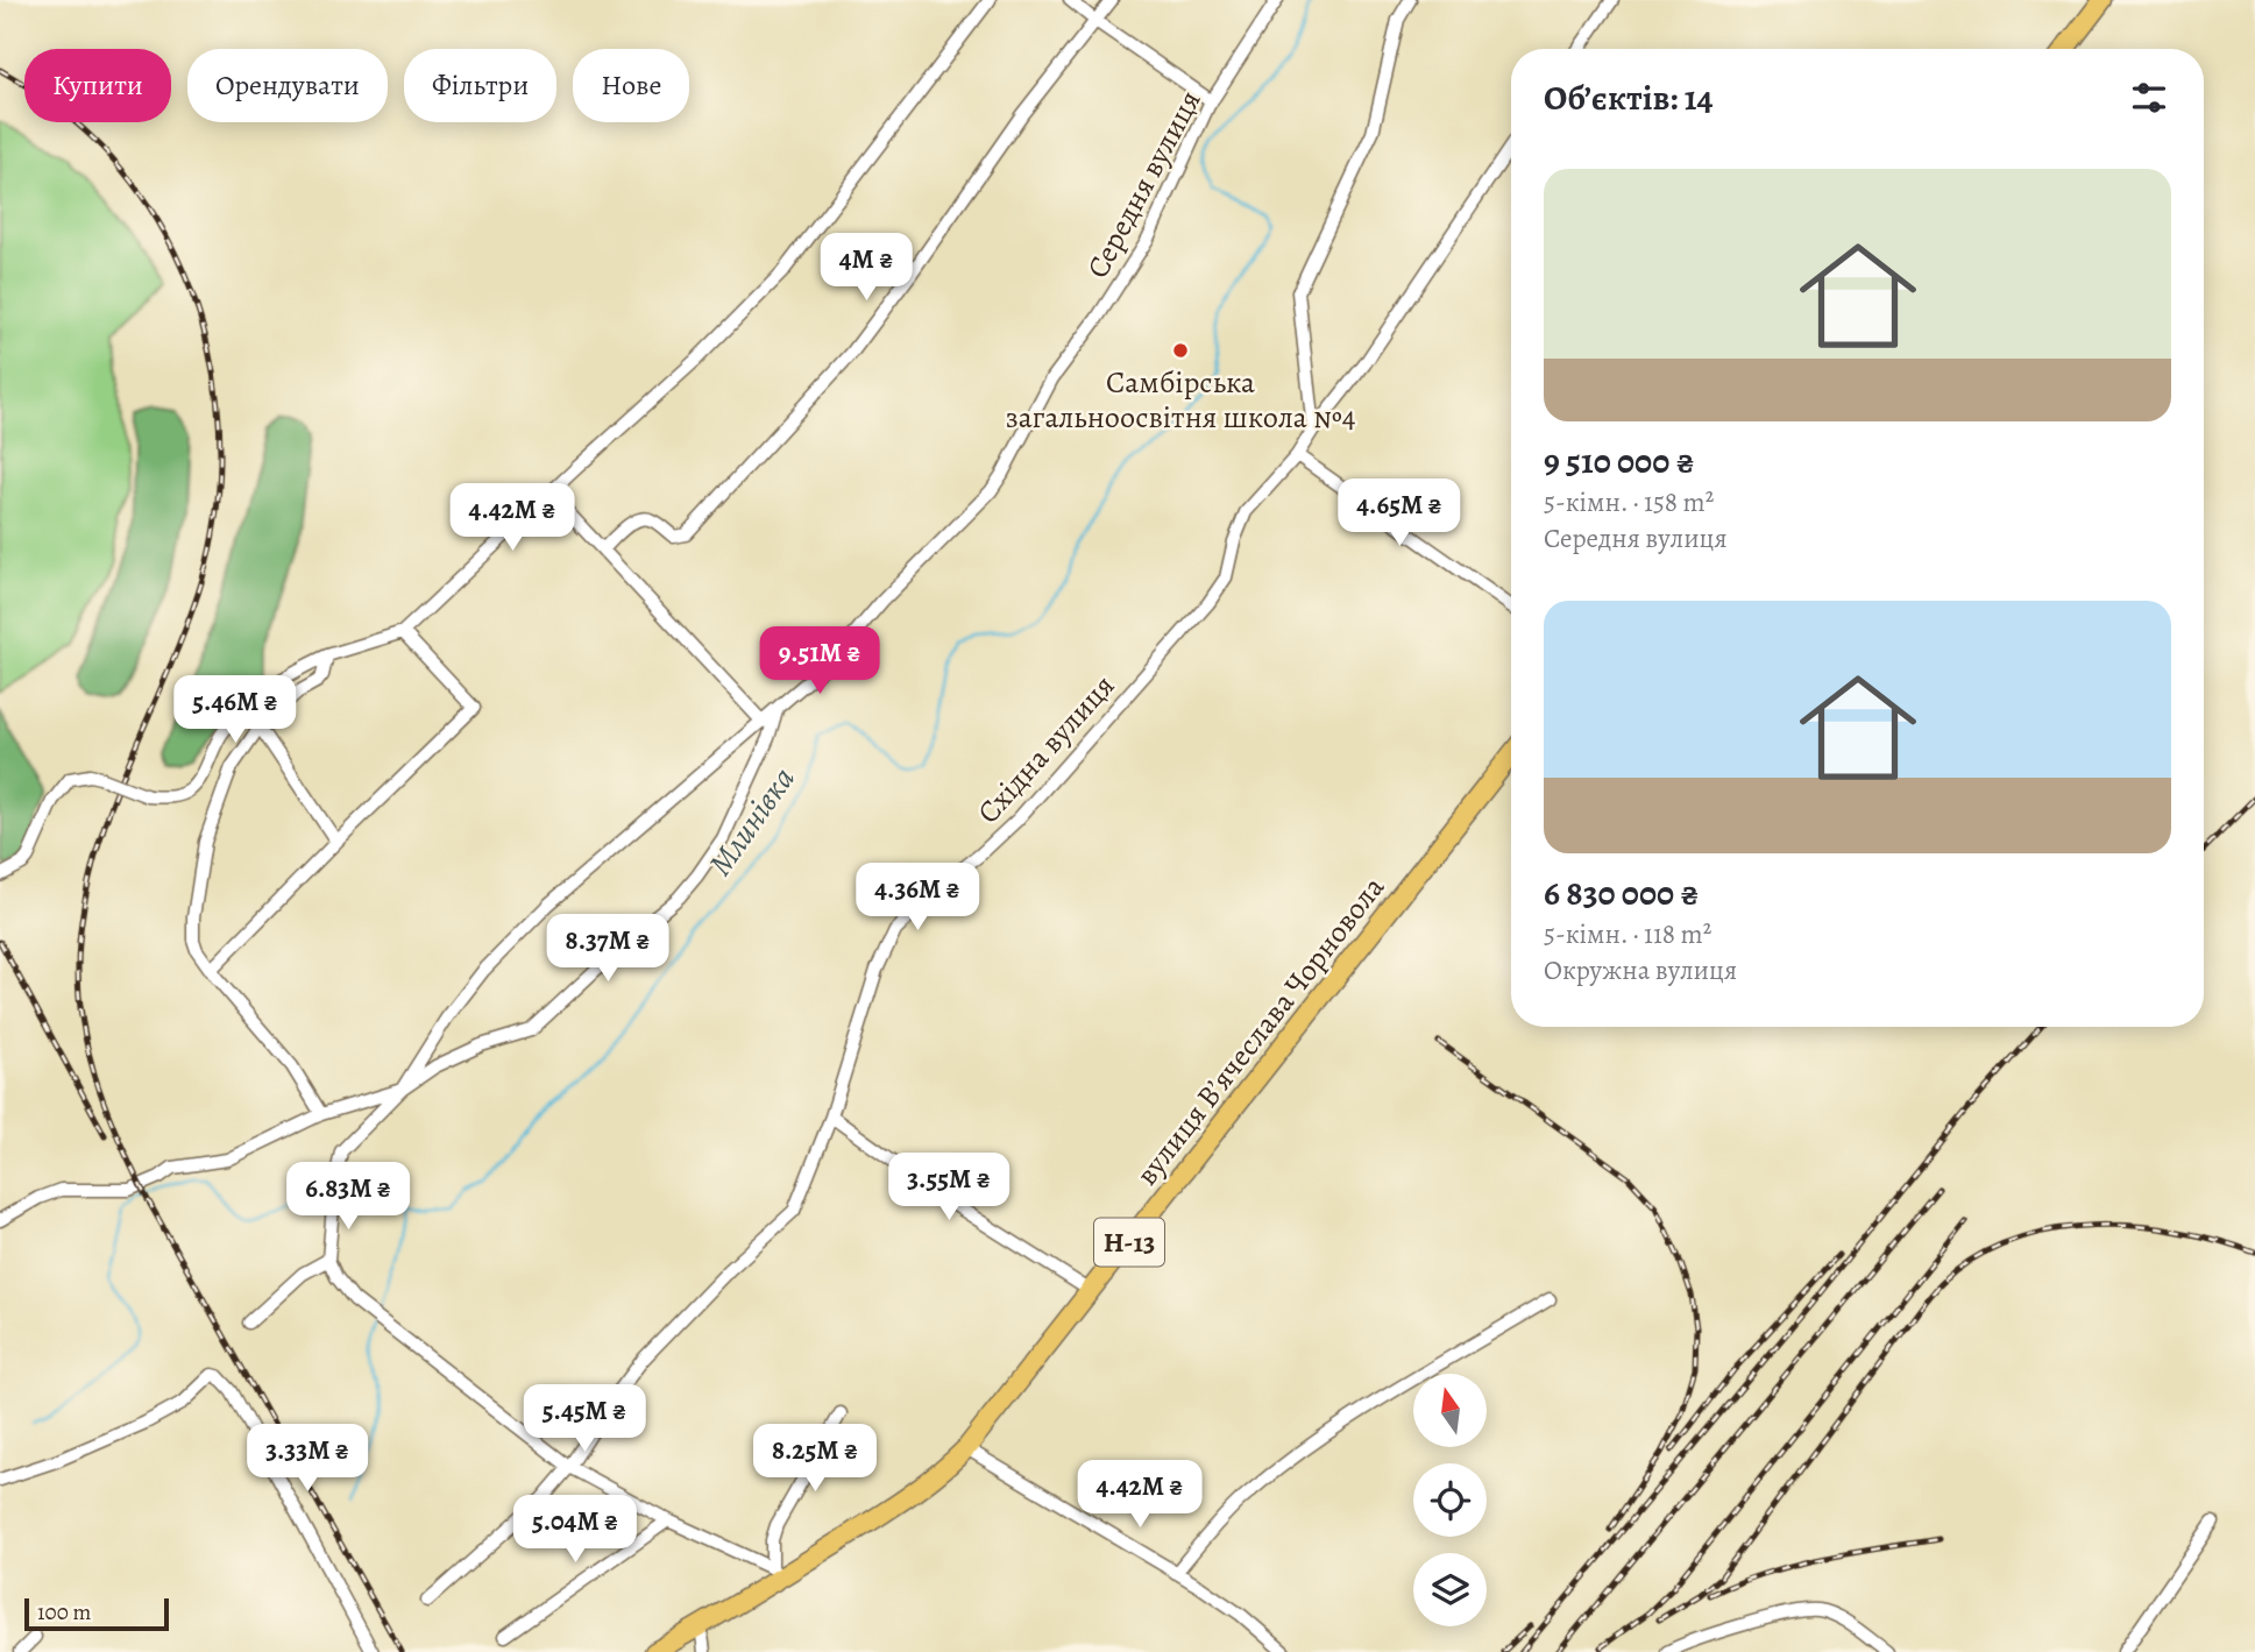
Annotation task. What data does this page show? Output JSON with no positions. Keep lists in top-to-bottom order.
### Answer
{
  "streets": {
    "main road": ["вулиця Вʼячеслава Чорновола", "Н-13"],
    "street": ["Середня вулиця", "Східна вулиця"]
  },
  "water": ["Млинівка"],
  "places": ["Самбірська загальноосвітня школа №4"],
  "scale_bar": "100 m",
  "north": "top",
  "page": {
    "chip": [
      "Купити",
      "Орендувати",
      "Фільтри",
      "Нове"
    ],
    "heading": "Об’єктів: 14",
    "list": [
      {
        "name": "9 510 000 ₴",
        "note": "5-кімн. · 158 m² · Середня вулиця"
      },
      {
        "name": "6 830 000 ₴",
        "note": "5-кімн. · 118 m² · Окружна вулиця"
      }
    ],
    "price": [
      "4M ₴",
      "4.65M ₴",
      "4.42M ₴",
      "9.51M ₴",
      "5.46M ₴",
      "4.36M ₴",
      "8.37M ₴",
      "3.55M ₴",
      "6.83M ₴",
      "5.45M ₴",
      "3.33M ₴",
      "8.25M ₴",
      "4.42M ₴",
      "5.04M ₴"
    ],
    "scale": "100 m"
  }
}
